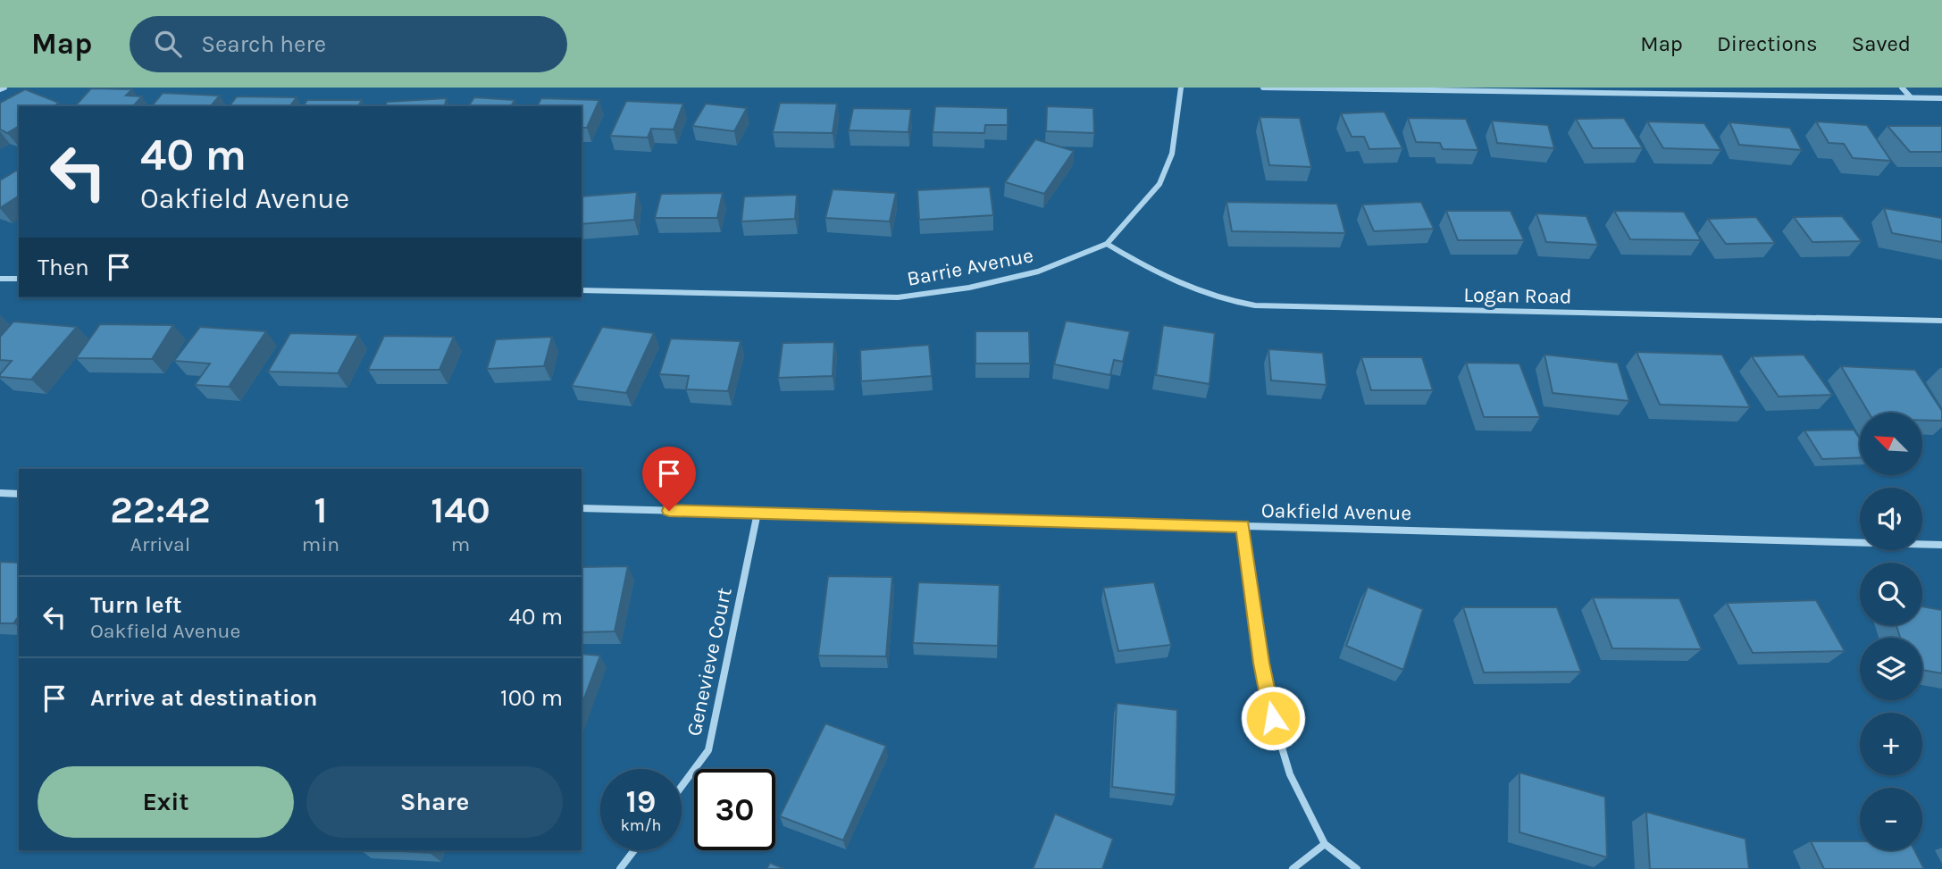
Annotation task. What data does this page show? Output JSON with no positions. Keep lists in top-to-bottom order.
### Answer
{
  "streets": {
    "street": [
      "Barrie Avenue",
      "Logan Road",
      "Oakfield Avenue",
      "Genevieve Court"
    ]
  },
  "crossings": [
    ["Barrie Avenue", "Logan Road"],
    ["Oakfield Avenue", "Genevieve Court"]
  ],
  "north": "top left",
  "page": {
    "header": "Map",
    "search": "Search here",
    "nav": ["Map", "Directions", "Saved"],
    "turn": ["40 m", "Oakfield Avenue"],
    "then": "Then",
    "map_buttons": ["+", "−"],
    "eta": [
      "22:42",
      "Arrival",
      "1",
      "min",
      "140",
      "m"
    ],
    "list": [
      {
        "name": "Turn left",
        "note": "Oakfield Avenue",
        "value": "40 m"
      },
      {
        "name": "Arrive at destination",
        "value": "100 m"
      }
    ],
    "buttons": ["Exit", "Share"],
    "speed": "19 km/h",
    "limit": "30"
  }
}
